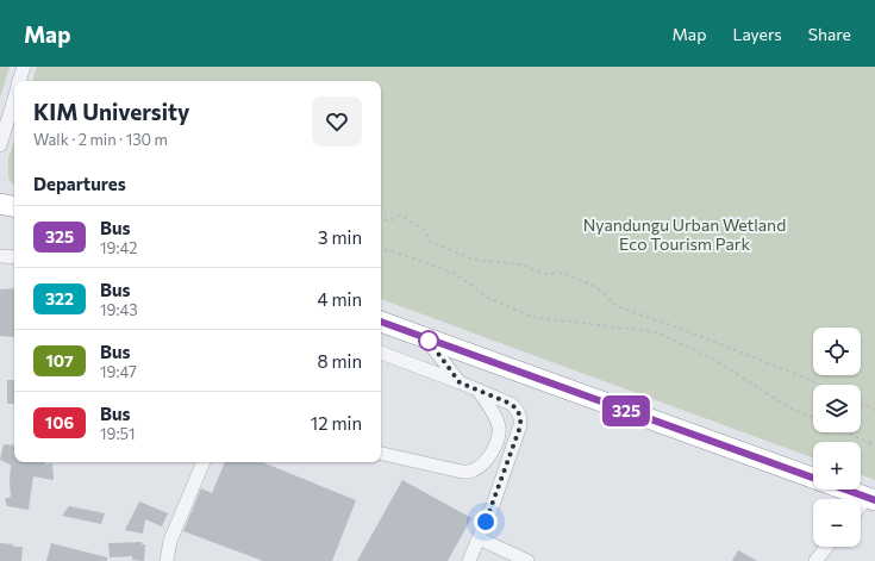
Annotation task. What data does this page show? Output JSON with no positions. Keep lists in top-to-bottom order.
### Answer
{
  "parks": ["Nyandungu Urban Wetland Eco Tourism Park"],
  "lines": ["bus line 325"],
  "page": {
    "header": "Map",
    "nav": ["Map", "Layers", "Share"],
    "on_map": "325",
    "heading": [
      ["KIM University", "Walk · 2 min · 130 m"],
      "Departures"
    ],
    "list": [
      {
        "mark": "325",
        "name": "Bus",
        "note": "19:42",
        "value": "3 min"
      },
      {
        "mark": "322",
        "name": "Bus",
        "note": "19:43",
        "value": "4 min"
      },
      {
        "mark": "107",
        "name": "Bus",
        "note": "19:47",
        "value": "8 min"
      },
      {
        "mark": "106",
        "name": "Bus",
        "note": "19:51",
        "value": "12 min"
      }
    ],
    "map_buttons": ["+", "−"]
  }
}
